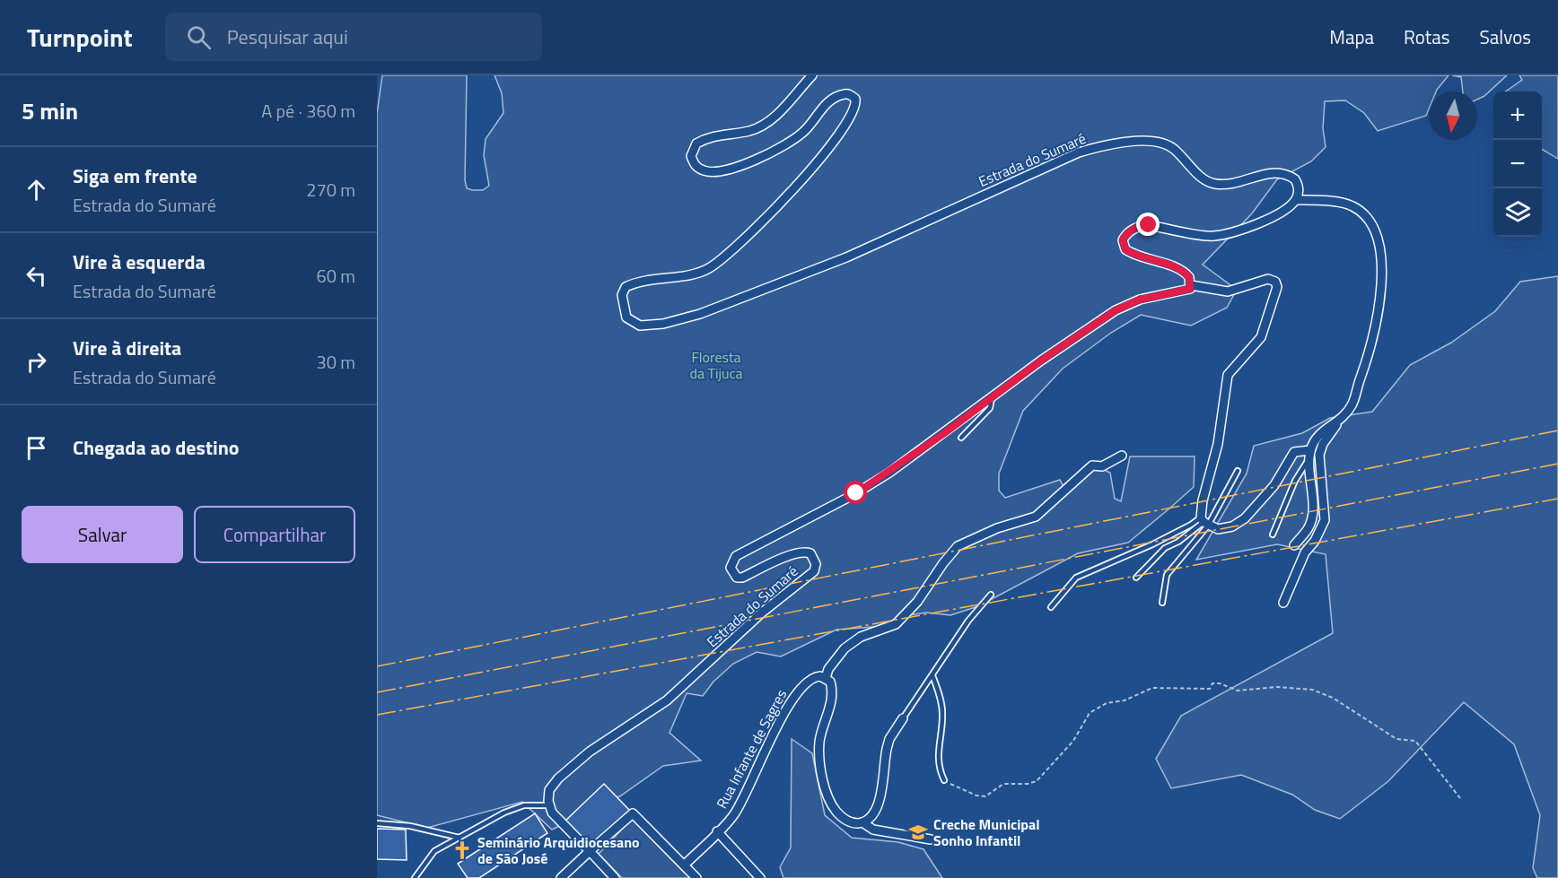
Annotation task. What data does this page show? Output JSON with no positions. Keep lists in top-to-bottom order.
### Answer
{
  "streets": {
    "street": ["Estrada do Sumaré", "Rua Infante de Sagres"]
  },
  "parks": ["Floresta da Tijuca"],
  "places": {
    "school or university": ["Creche Municipal Sonho Infantil"],
    "church": ["Seminário Arquidiocesano de São José"]
  },
  "north": "bottom",
  "page": {
    "header": "Turnpoint",
    "search": "Pesquisar aqui",
    "nav": ["Mapa", "Rotas", "Salvos"],
    "heading": ["5 min", "A pé · 360 m"],
    "map_buttons": ["+", "−"],
    "list": [
      ["Siga em frente", "Estrada do Sumaré", "270 m"],
      ["Vire à esquerda", "Estrada do Sumaré", "60 m"],
      ["Vire à direita", "Estrada do Sumaré", "30 m"],
      "Chegada ao destino"
    ],
    "buttons": ["Salvar", "Compartilhar"]
  }
}
